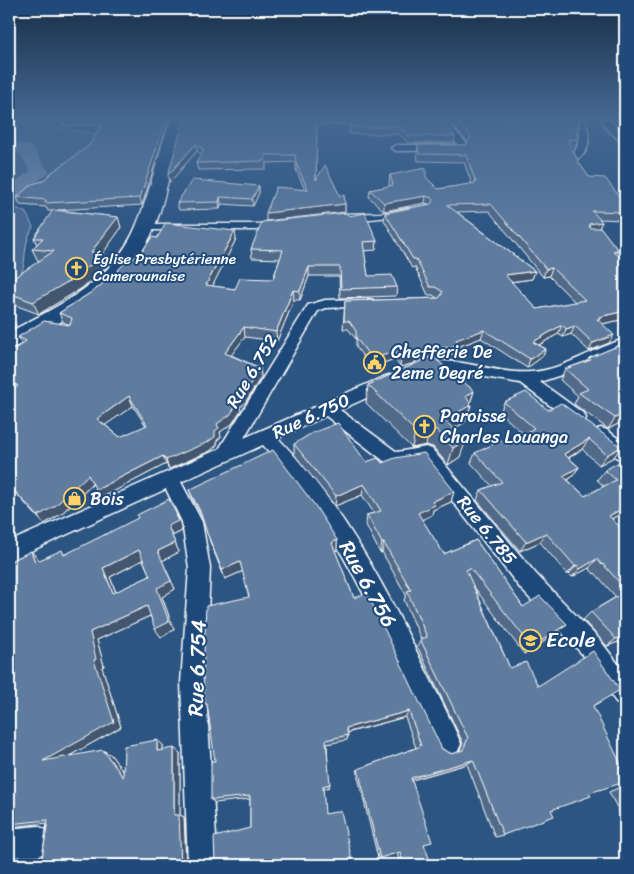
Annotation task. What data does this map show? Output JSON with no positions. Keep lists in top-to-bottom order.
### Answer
{
  "streets": {
    "street": [
      "Rue 6.752",
      "Rue 6.750",
      "Rue 6.785",
      "Rue 6.756",
      "Rue 6.754"
    ]
  },
  "crossings": [
    ["Rue 6.752", "Rue 6.750"],
    ["Rue 6.750", "Rue 6.785"],
    ["Rue 6.750", "Rue 6.756"],
    ["Rue 6.750", "Rue 6.754"]
  ],
  "places": {
    "church": ["Église Presbytérienne Camerounaise", "Paroisse Charles Louanga"],
    "public building": ["Chefferie De 2eme Degré"],
    "shop": ["Bois"],
    "school or university": ["Ecole"]
  }
}
